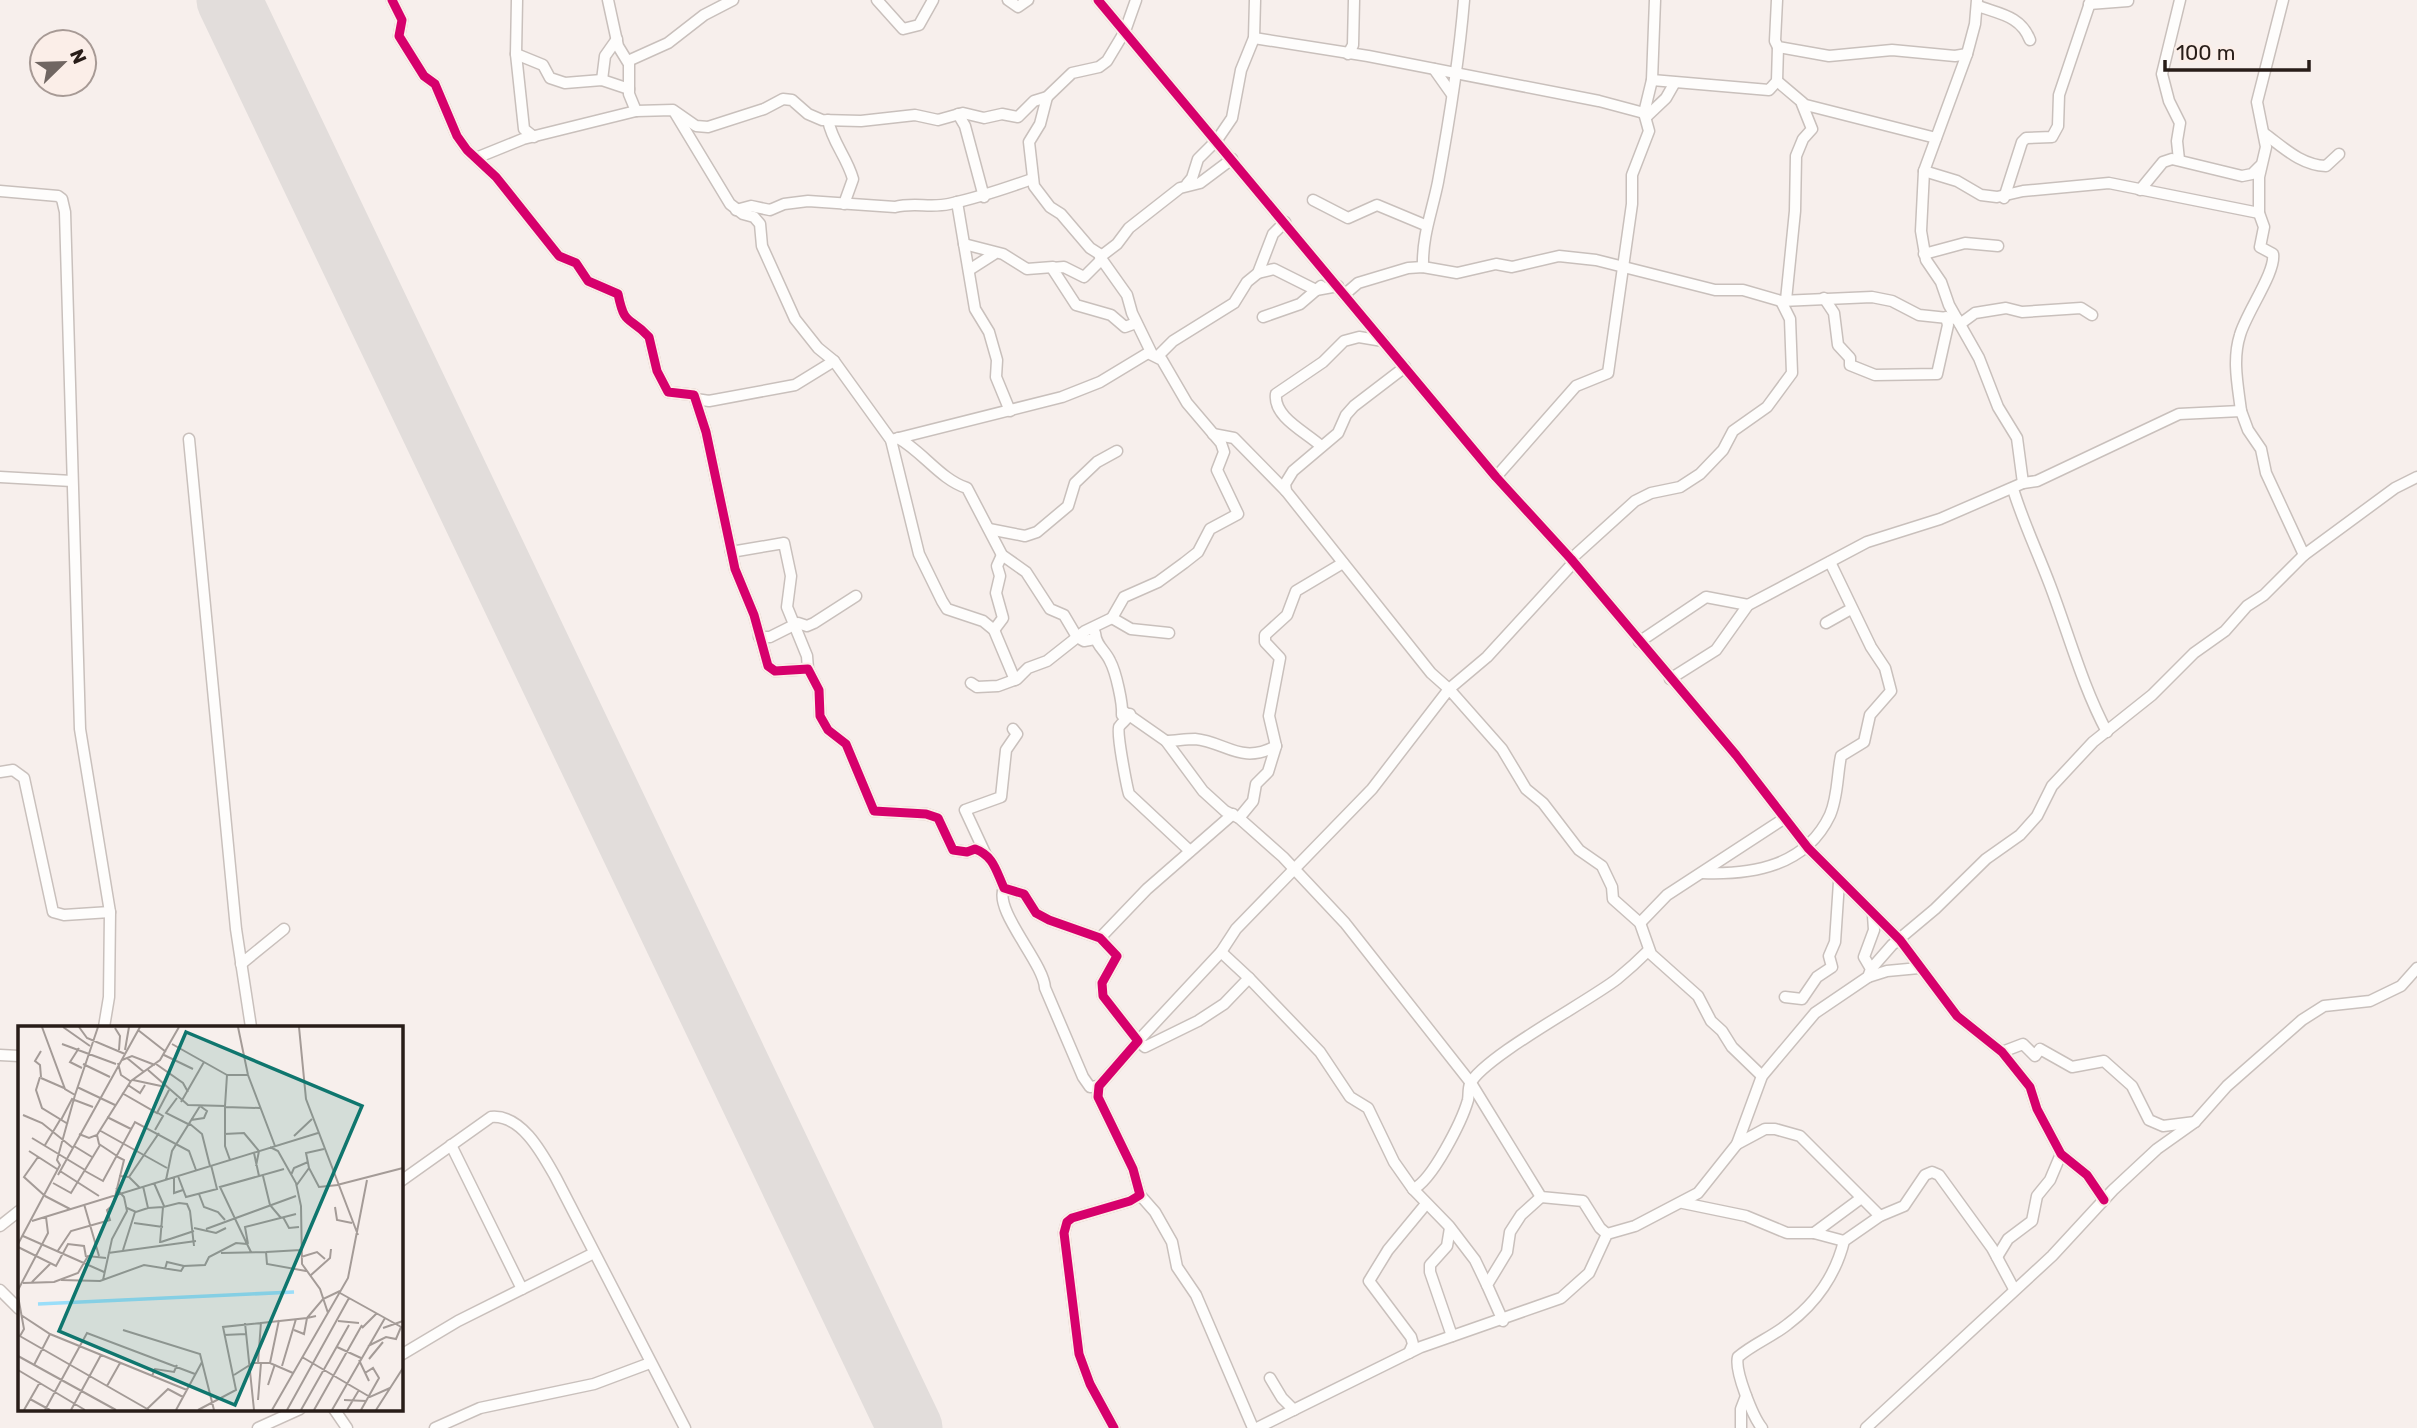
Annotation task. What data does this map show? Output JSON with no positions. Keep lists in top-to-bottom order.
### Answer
{
  "scale_bar": "100 m",
  "north": "top right"
}
